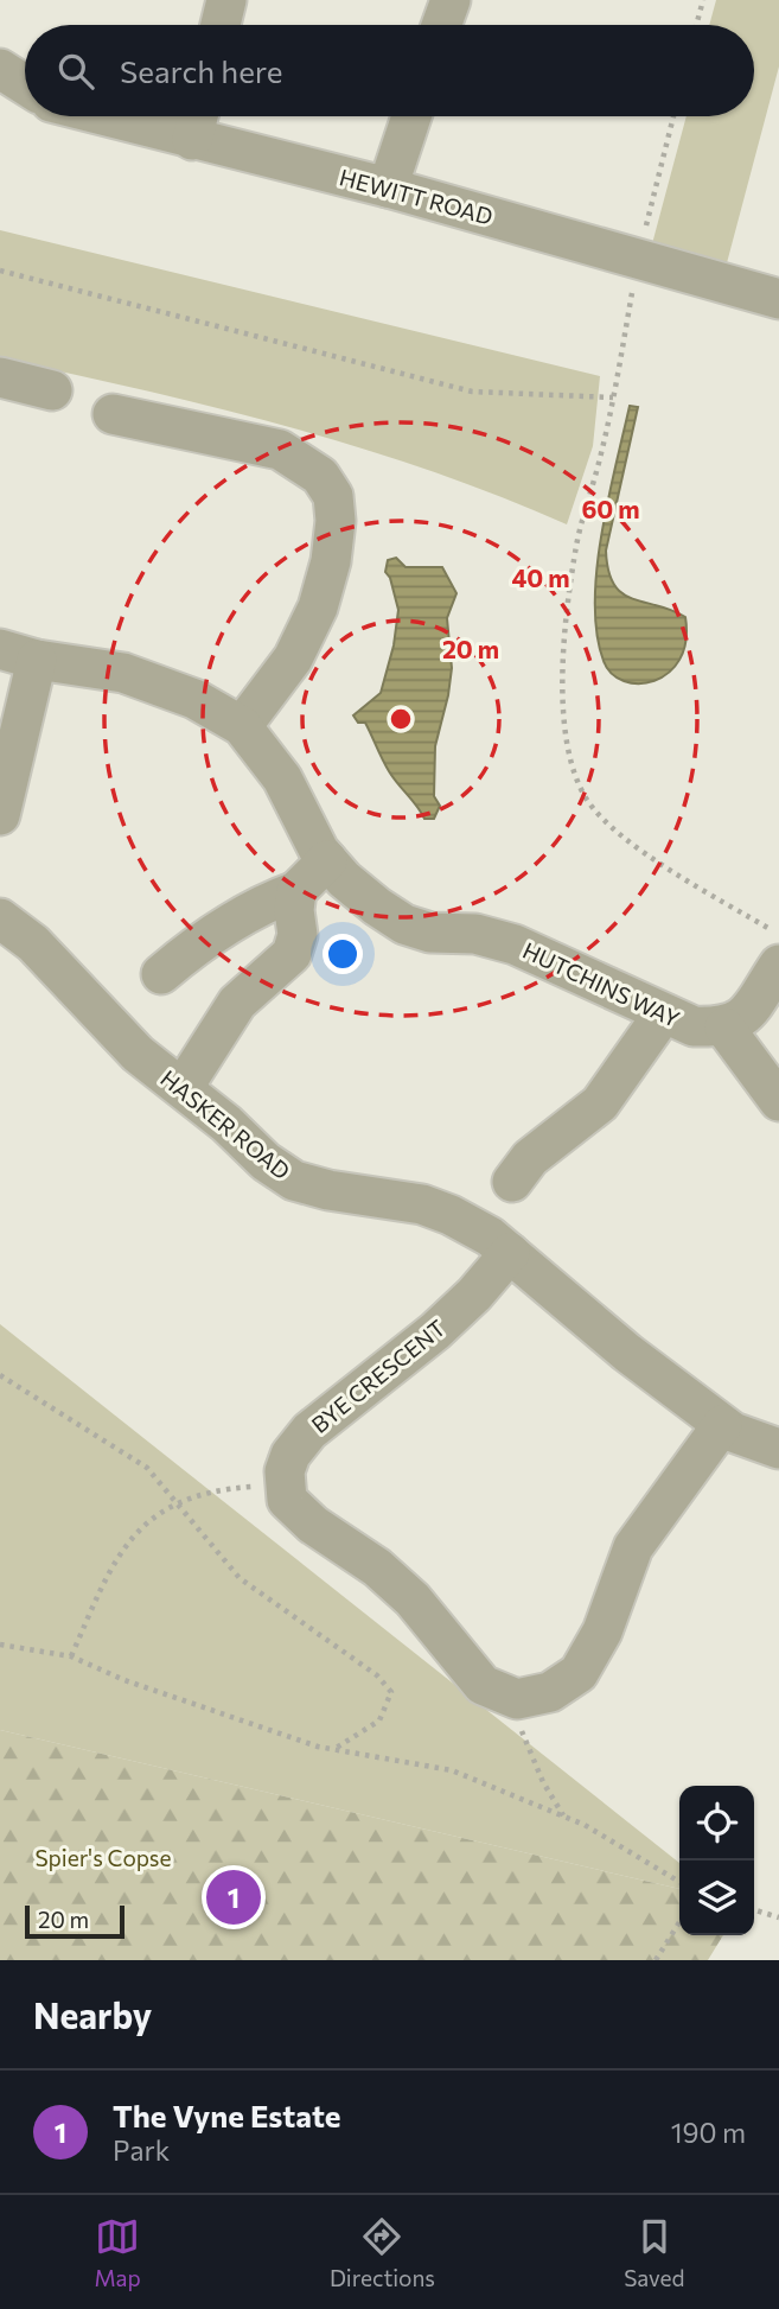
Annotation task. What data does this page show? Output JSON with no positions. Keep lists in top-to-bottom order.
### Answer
{
  "streets": {
    "street": [
      "HEWITT ROAD",
      "HUTCHINS WAY",
      "HASKER ROAD",
      "BYE CRESCENT"
    ]
  },
  "crossings": [
    ["HASKER ROAD", "BYE CRESCENT"]
  ],
  "parks": ["Spier's Copse"],
  "scale_bar": "20 m",
  "page": {
    "search": "Search here",
    "pins": "1",
    "scale": "20 m",
    "heading": "Nearby",
    "list": [
      {
        "mark": "1",
        "name": "The Vyne Estate",
        "note": "Park",
        "value": "190 m"
      }
    ],
    "nav": ["Map", "Directions", "Saved"]
  },
  "rings": ["60 m", "40 m", "20 m"]
}
